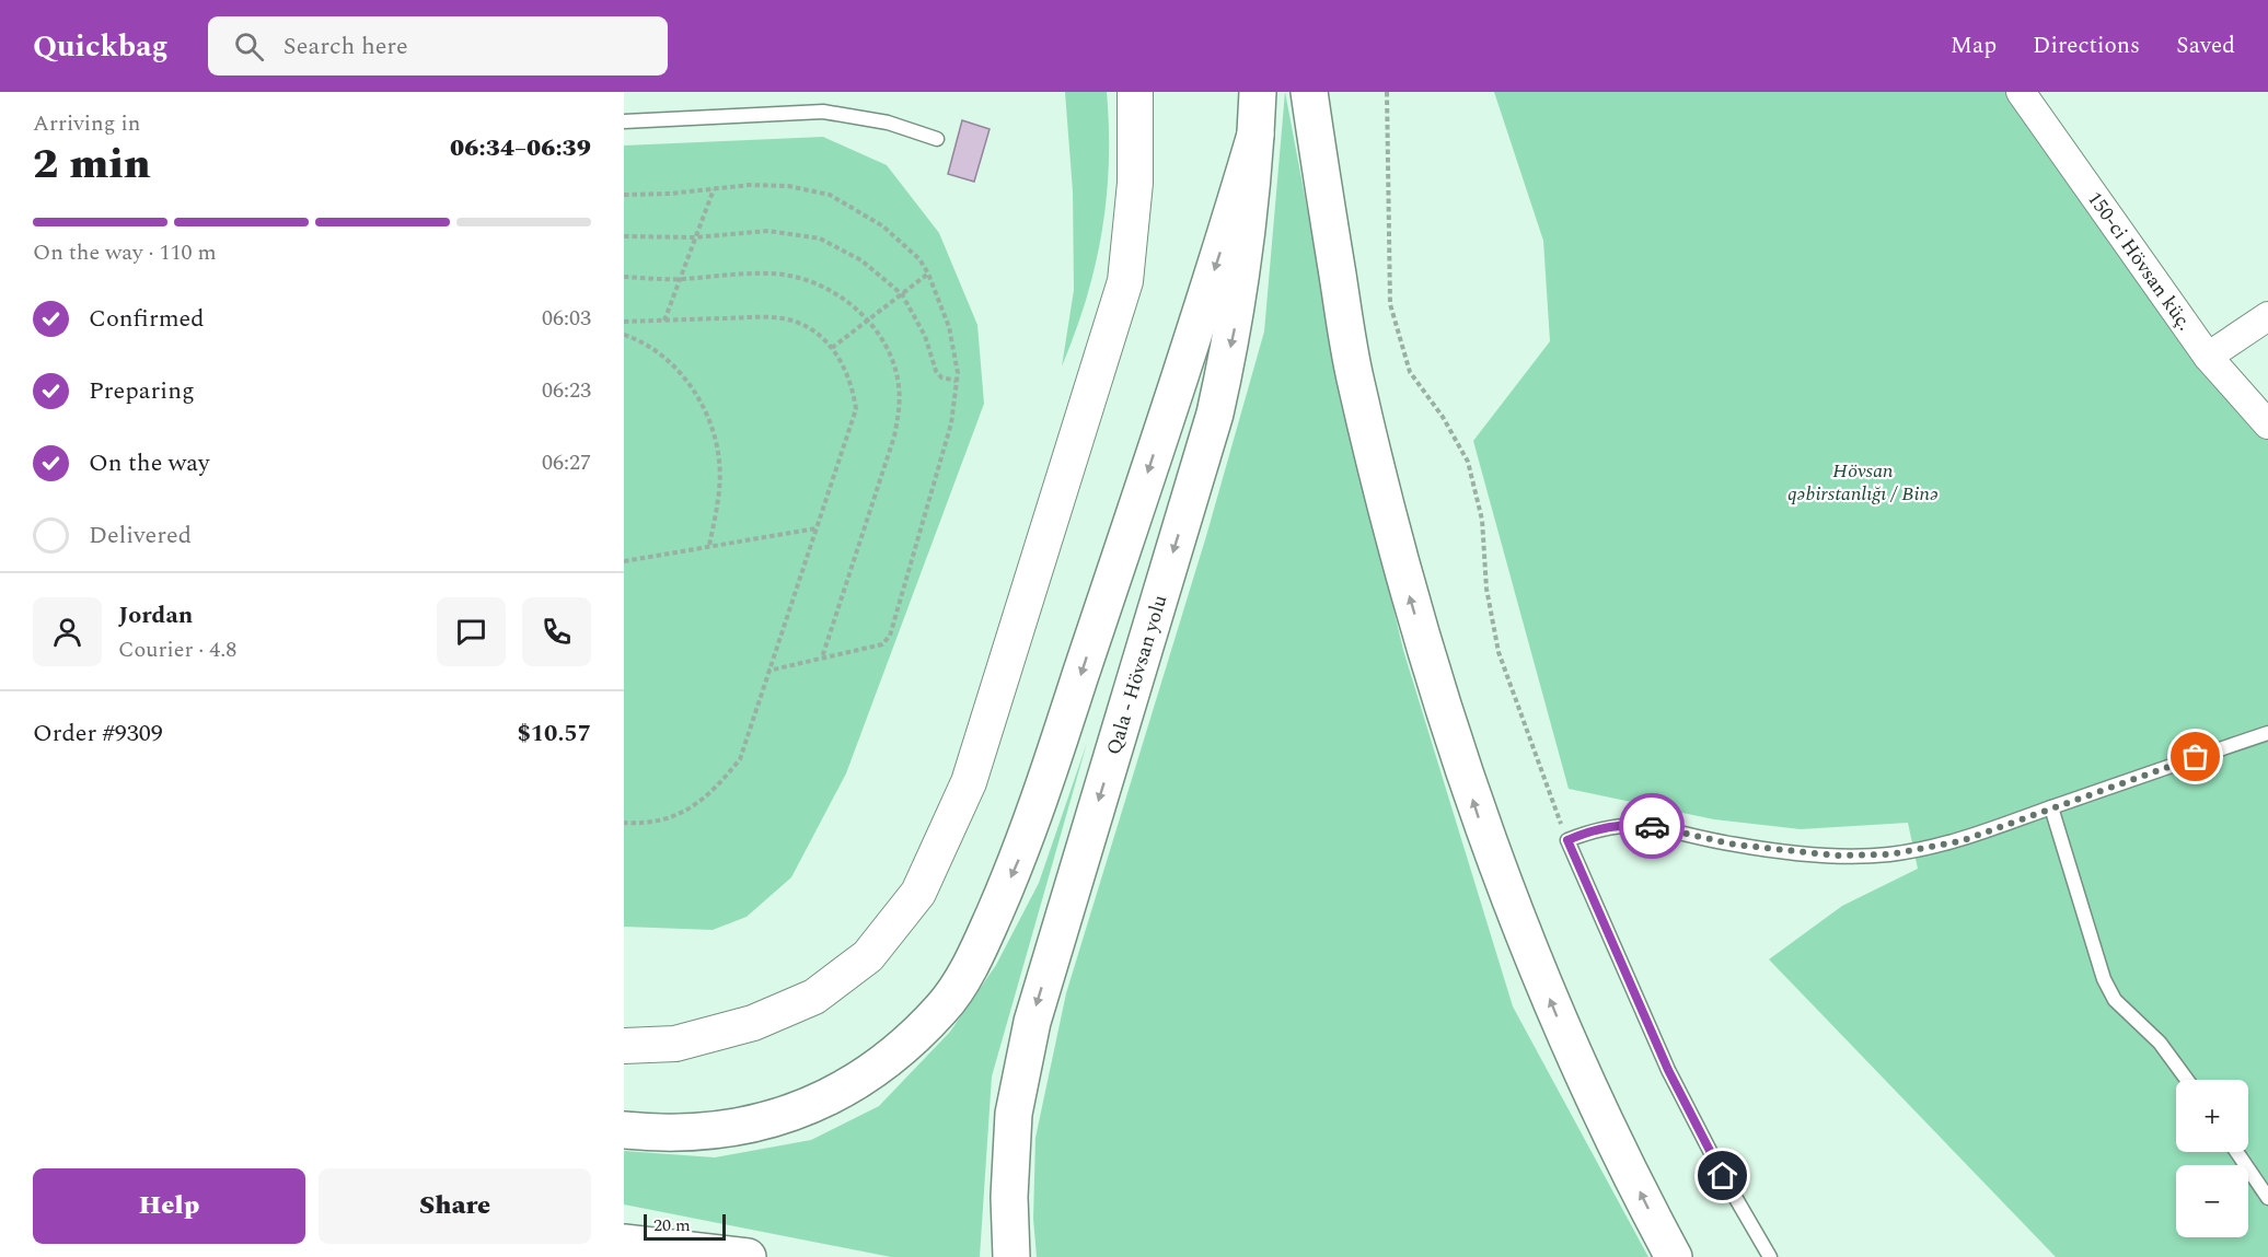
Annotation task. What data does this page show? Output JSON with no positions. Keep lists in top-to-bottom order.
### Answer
{
  "streets": {
    "main road": ["Qala - Hövsan yolu"],
    "street": ["150-ci Hövsan küç."]
  },
  "one_way": ["Qala - Hövsan yolu"],
  "parks": ["Hövsan qəbirstanlığı / Binə"],
  "scale_bar": "20 m",
  "page": {
    "header": "Quickbag",
    "search": "Search here",
    "nav": ["Map", "Directions", "Saved"],
    "heading": ["2 min", "Arriving in", "06:34–06:39"],
    "panel": [
      "Jordan",
      "Courier · 4.8",
      "Order #9309",
      "$10.57"
    ],
    "bar": "On the way · 110 m",
    "list": [
      ["Confirmed", "06:03"],
      ["Preparing", "06:23"],
      ["On the way", "06:27"],
      "Delivered"
    ],
    "map_buttons": ["+", "−"],
    "buttons": ["Help", "Share"],
    "scale": "20 m"
  }
}
